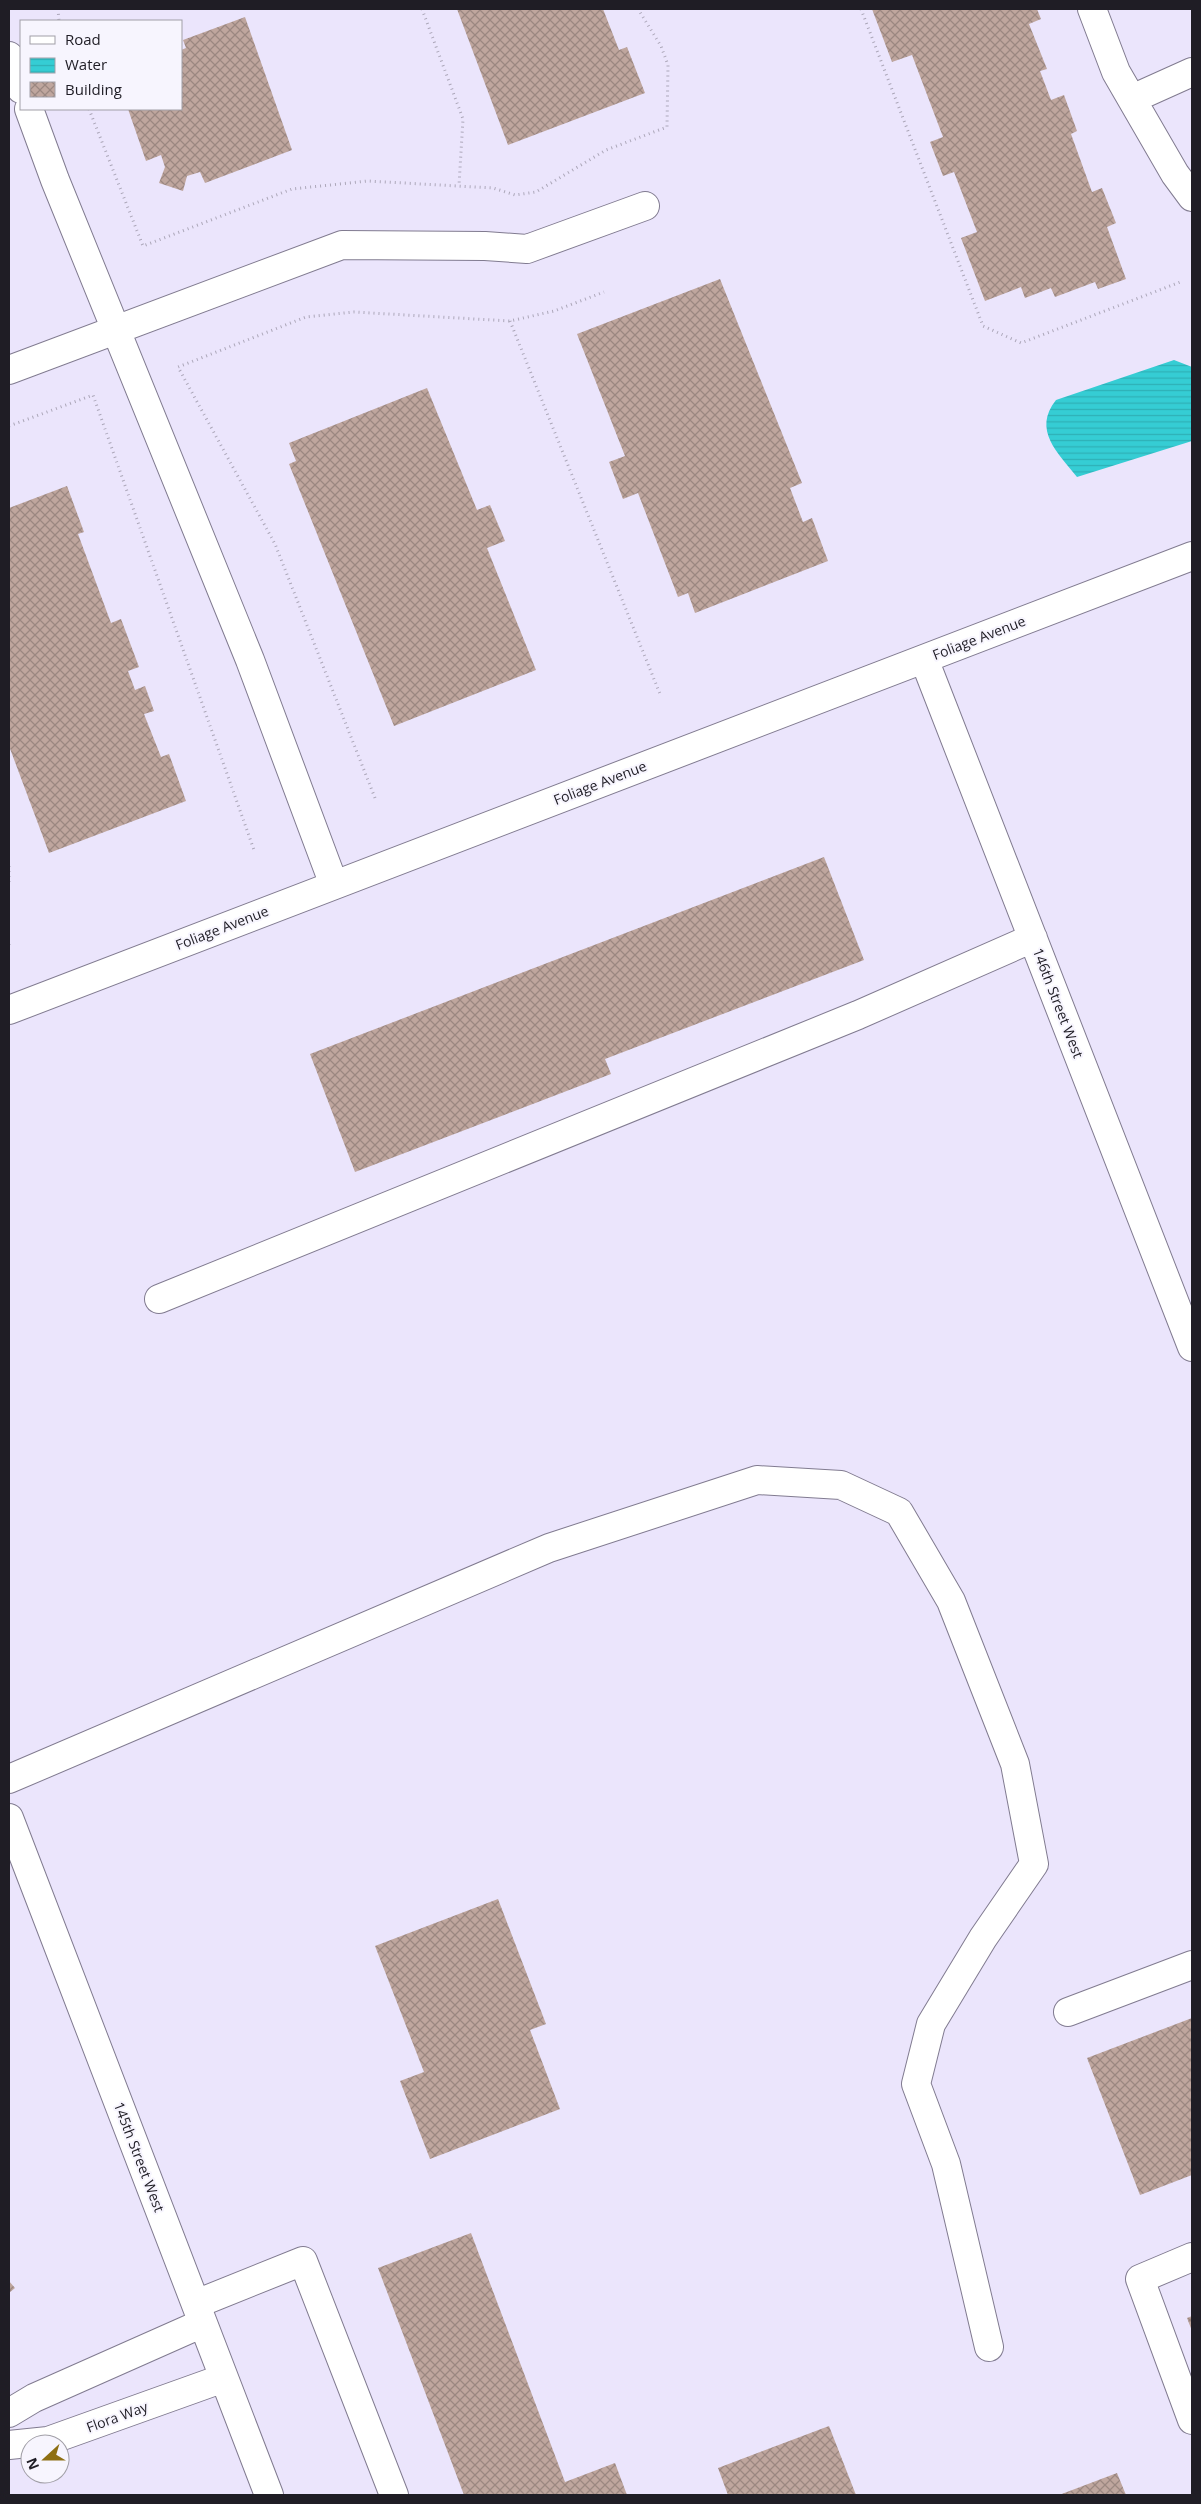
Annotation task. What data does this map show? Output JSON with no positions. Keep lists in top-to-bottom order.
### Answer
{
  "streets": {
    "street": [
      "Foliage Avenue",
      "146th Street West",
      "145th Street West",
      "Flora Way"
    ]
  },
  "crossings": [
    ["Foliage Avenue", "146th Street West"],
    ["145th Street West", "Flora Way"]
  ],
  "legend": ["Road", "Water", "Building"],
  "north": "left"
}
